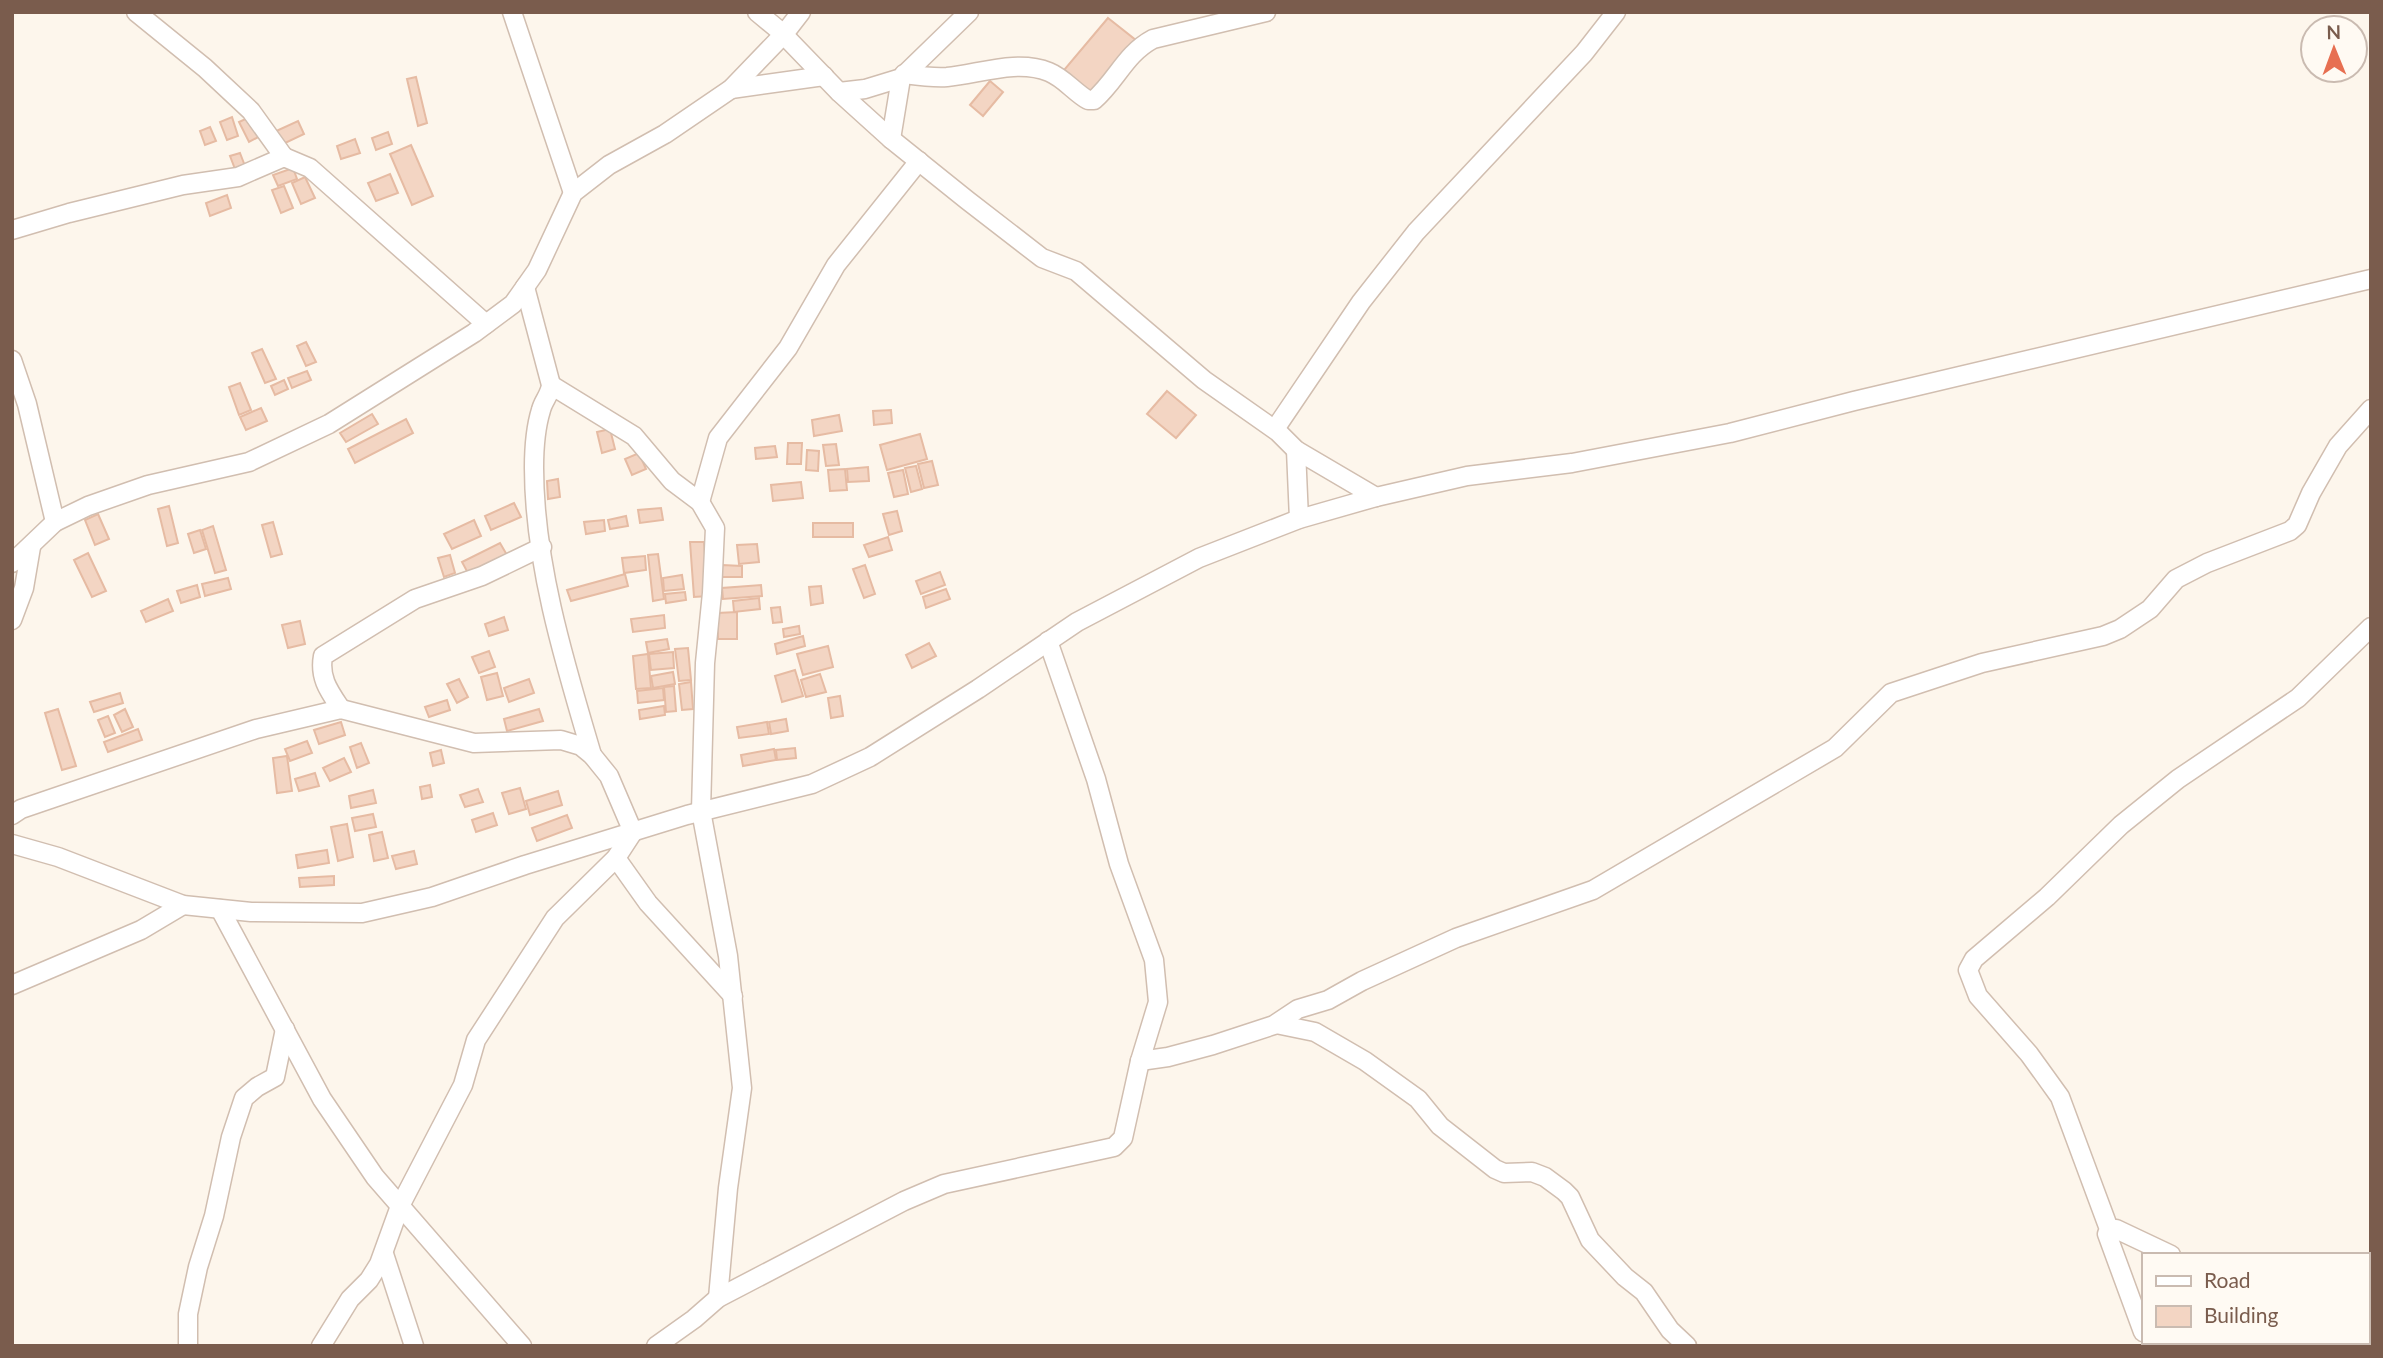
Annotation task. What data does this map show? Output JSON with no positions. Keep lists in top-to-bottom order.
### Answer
{
  "legend": ["Road", "Building"],
  "north": "top"
}
